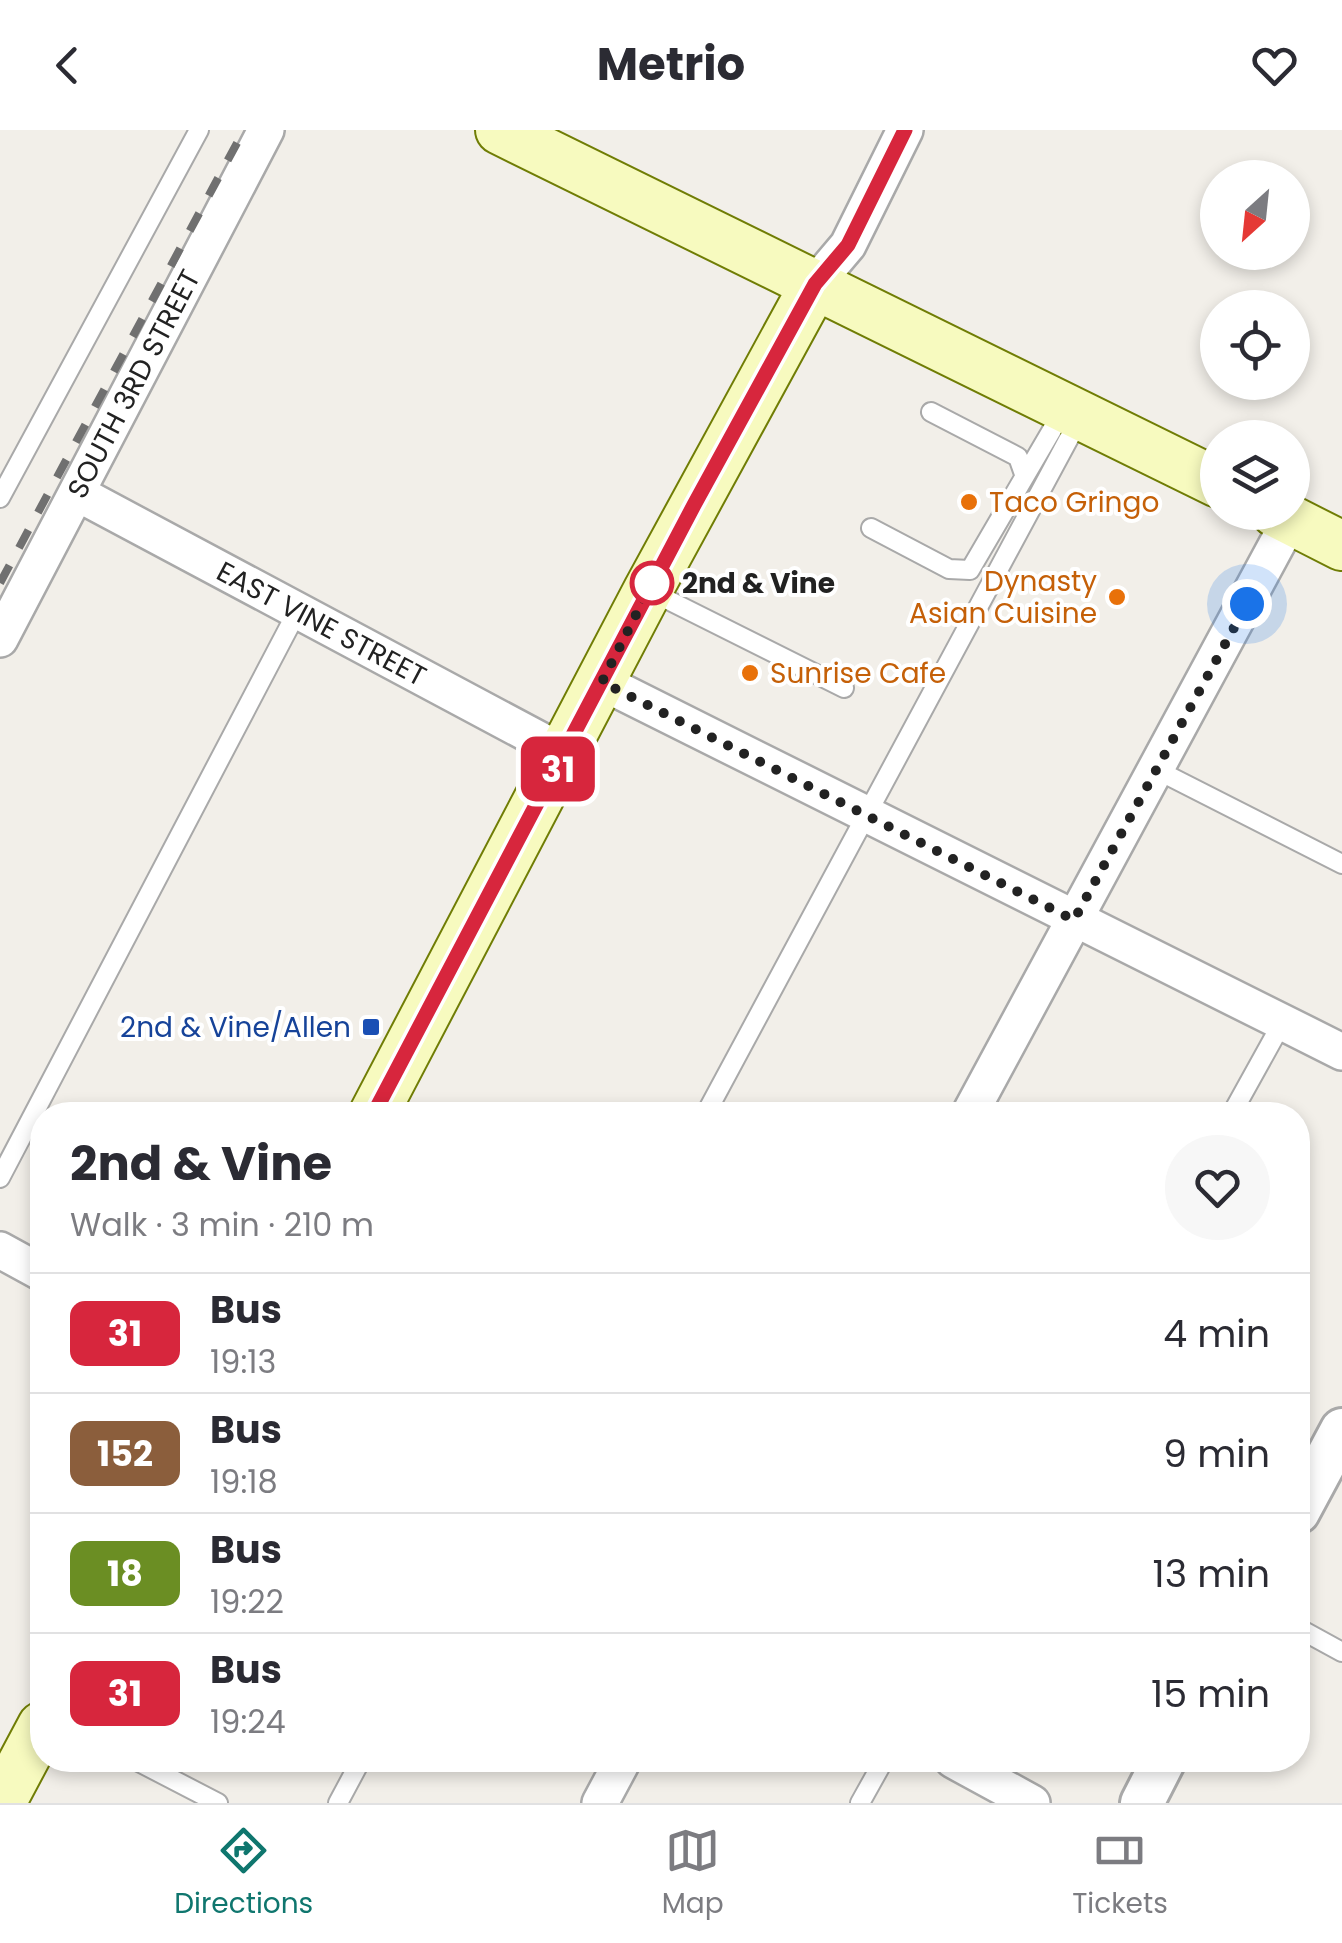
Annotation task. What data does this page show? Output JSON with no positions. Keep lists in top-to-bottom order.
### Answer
{
  "streets": {
    "street": ["SOUTH 3RD STREET", "EAST VINE STREET"]
  },
  "crossings": [
    ["SOUTH 3RD STREET", "EAST VINE STREET"]
  ],
  "places": {
    "other": [
      "Taco Gringo",
      "2nd & Vine",
      "Dynasty Asian Cuisine",
      "Sunrise Cafe"
    ],
    "transit": ["2nd & Vine/Allen"]
  },
  "lines": ["bus line 31"],
  "north": "bottom left",
  "page": {
    "header": "Metrio",
    "on_map": "31",
    "heading": ["2nd & Vine", "Walk · 3 min · 210 m"],
    "list": [
      {
        "mark": "31",
        "name": "Bus",
        "note": "19:13",
        "value": "4 min"
      },
      {
        "mark": "152",
        "name": "Bus",
        "note": "19:18",
        "value": "9 min"
      },
      {
        "mark": "18",
        "name": "Bus",
        "note": "19:22",
        "value": "13 min"
      },
      {
        "mark": "31",
        "name": "Bus",
        "note": "19:24",
        "value": "15 min"
      }
    ],
    "tabs": ["Directions", "Map", "Tickets"]
  }
}
